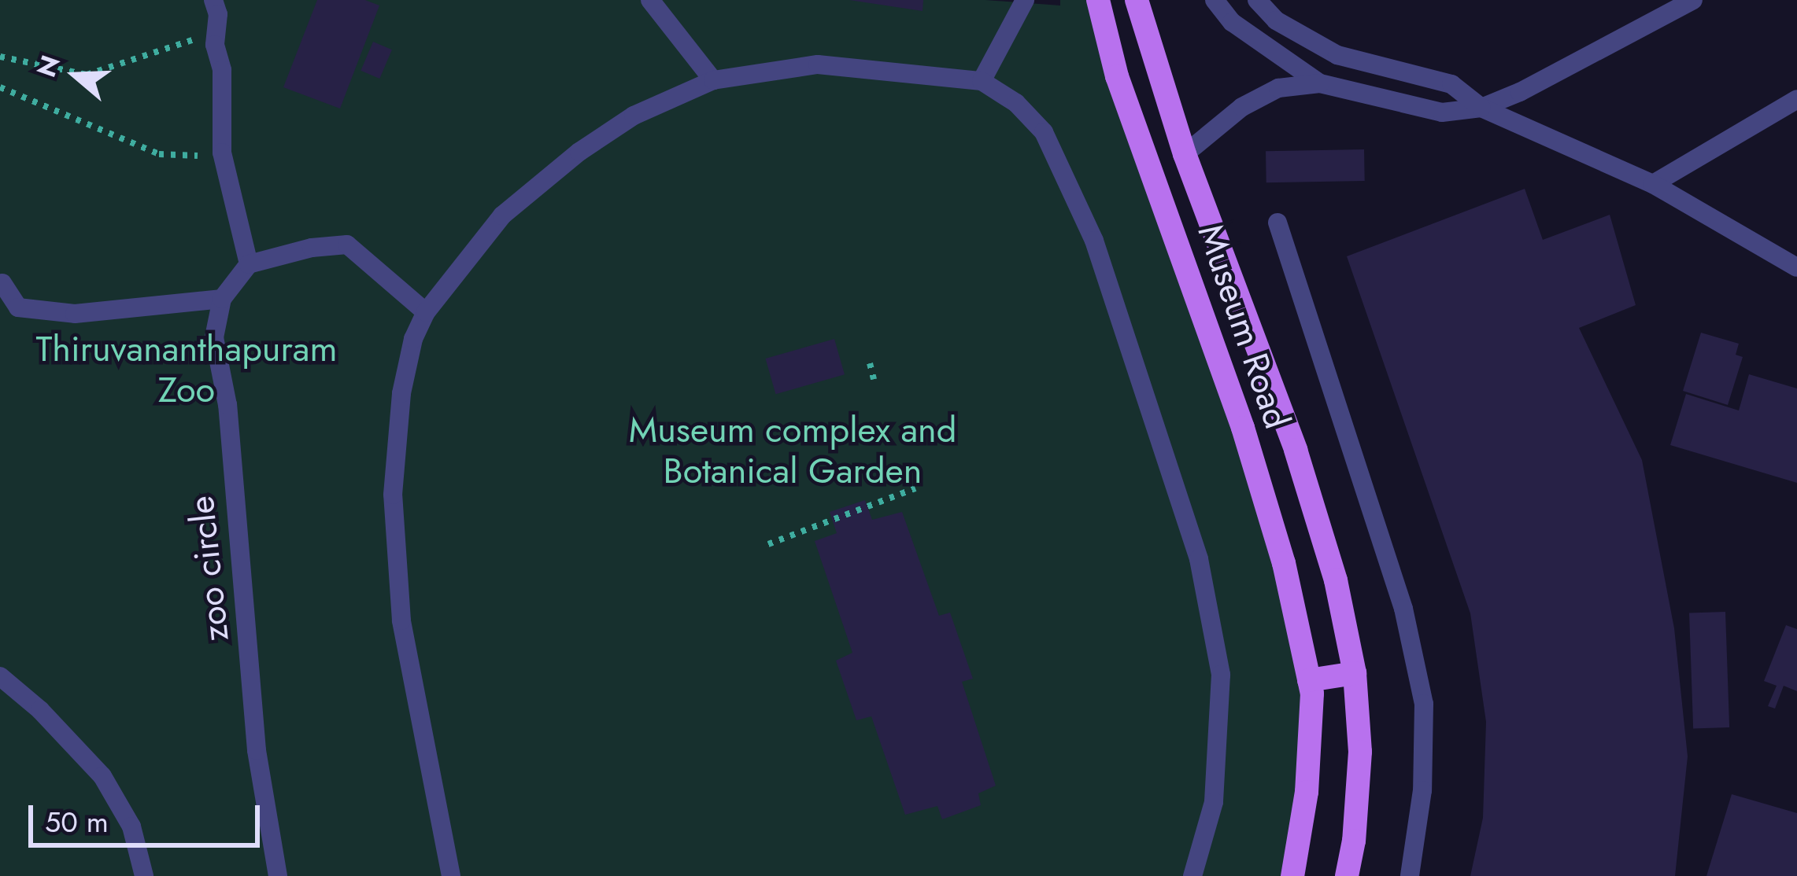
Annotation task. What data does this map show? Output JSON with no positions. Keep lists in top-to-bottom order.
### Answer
{
  "streets": {
    "main road": ["Museum Road"],
    "street": ["zoo circle"]
  },
  "parks": ["Thiruvananthapuram Zoo", "Museum complex and Botanical Garden"],
  "scale_bar": "50 m",
  "north": "left"
}
